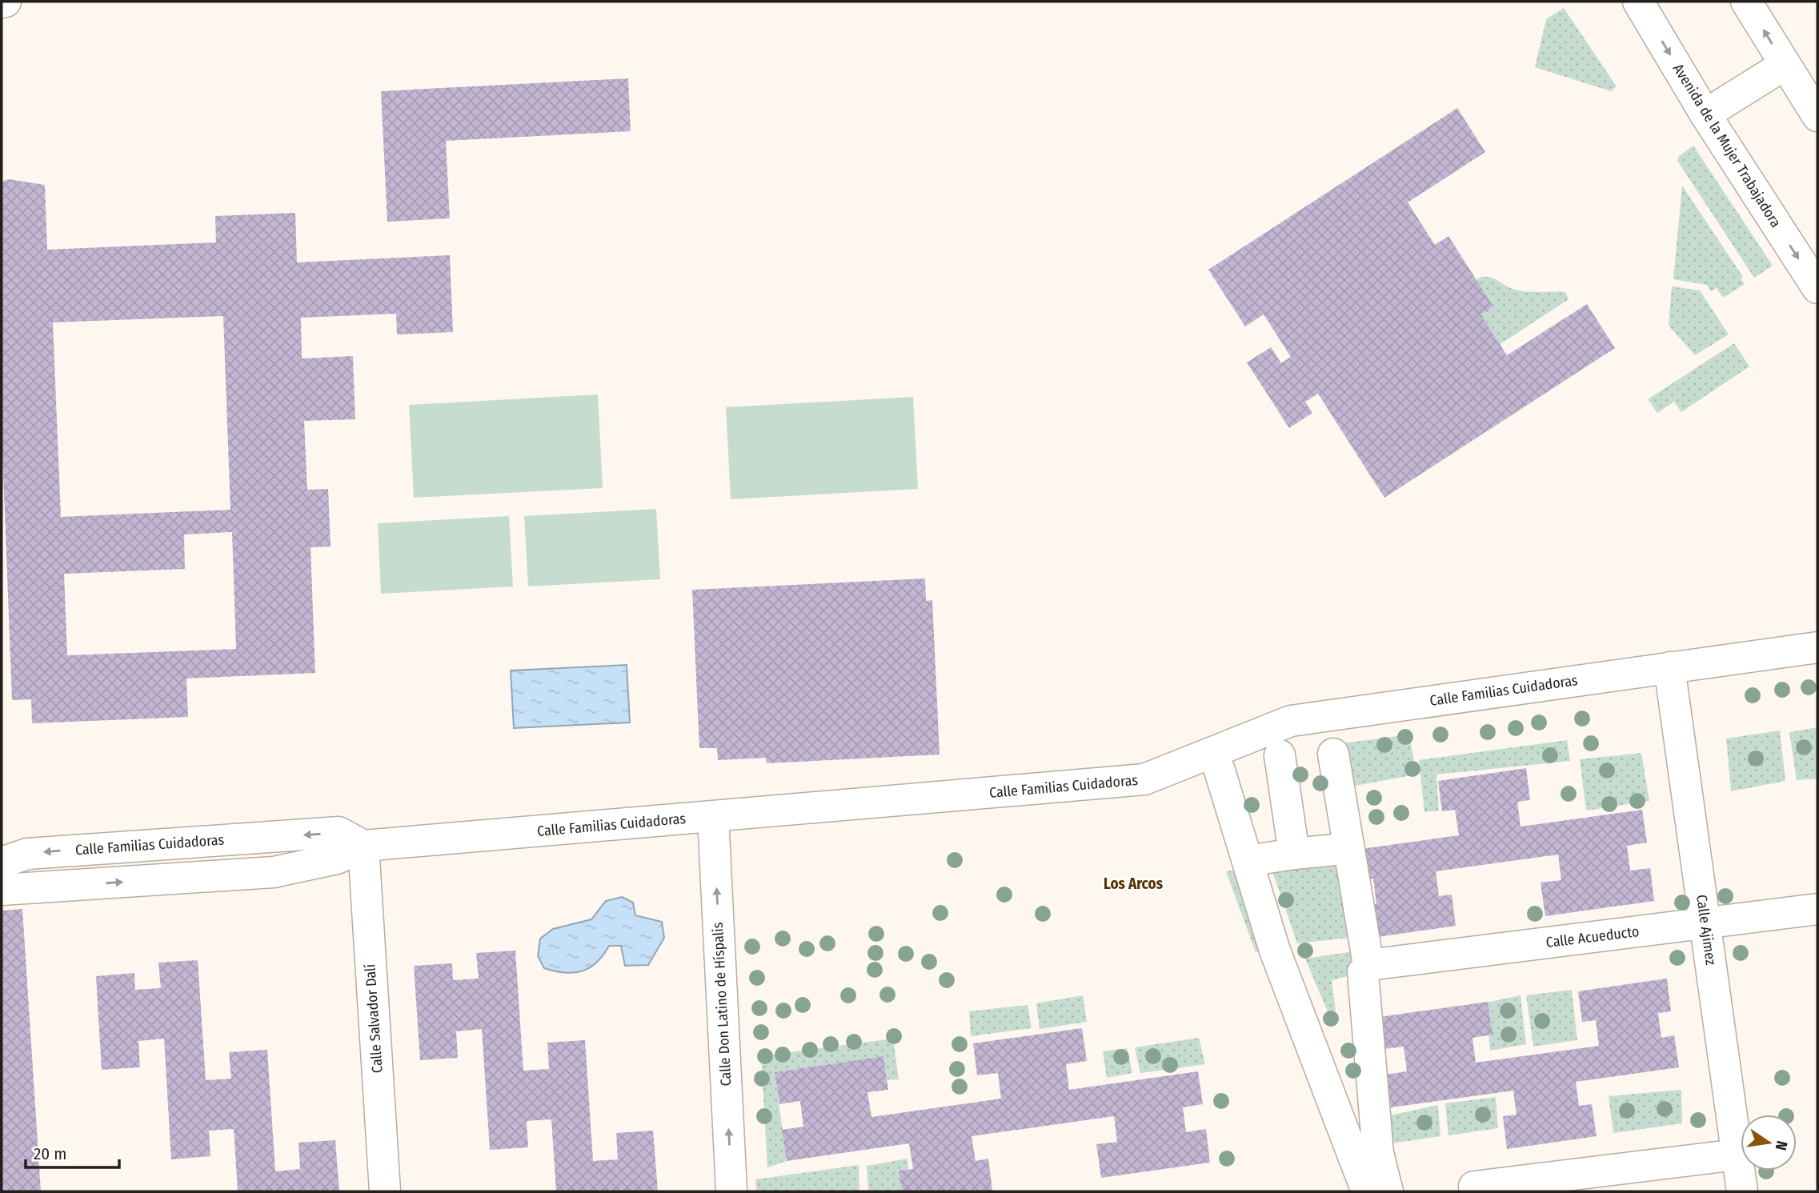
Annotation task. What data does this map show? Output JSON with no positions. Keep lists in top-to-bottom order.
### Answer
{
  "streets": {
    "street": [
      "Avenida de la Mujer Trabajadora",
      "Calle Familias Cuidadoras",
      "Calle Ajímez",
      "Calle Acueducto",
      "Calle Don Latino de Híspalis",
      "Calle Salvador Dalí"
    ]
  },
  "crossings": [
    ["Calle Familias Cuidadoras", "Calle Ajímez"],
    ["Calle Familias Cuidadoras", "Calle Don Latino de Híspalis"],
    ["Calle Familias Cuidadoras", "Calle Salvador Dalí"],
    ["Calle Ajímez", "Calle Acueducto"]
  ],
  "one_way": ["Calle Don Latino de Híspalis"],
  "districts": ["Los Arcos"],
  "scale_bar": "20 m",
  "north": "right"
}
